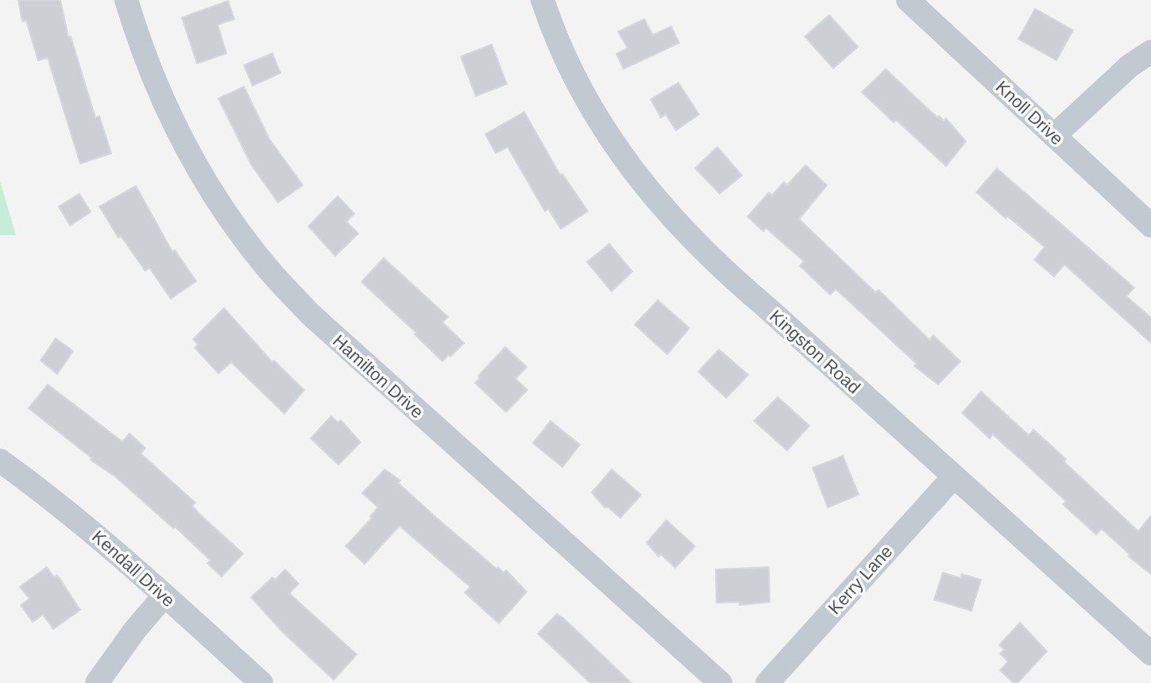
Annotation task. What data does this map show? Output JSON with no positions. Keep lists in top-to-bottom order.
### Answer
{
  "streets": {
    "street": [
      "Knoll Drive",
      "Kingston Road",
      "Hamilton Drive",
      "Kendall Drive",
      "Kerry Lane"
    ]
  },
  "crossings": [
    ["Kingston Road", "Kerry Lane"]
  ]
}
